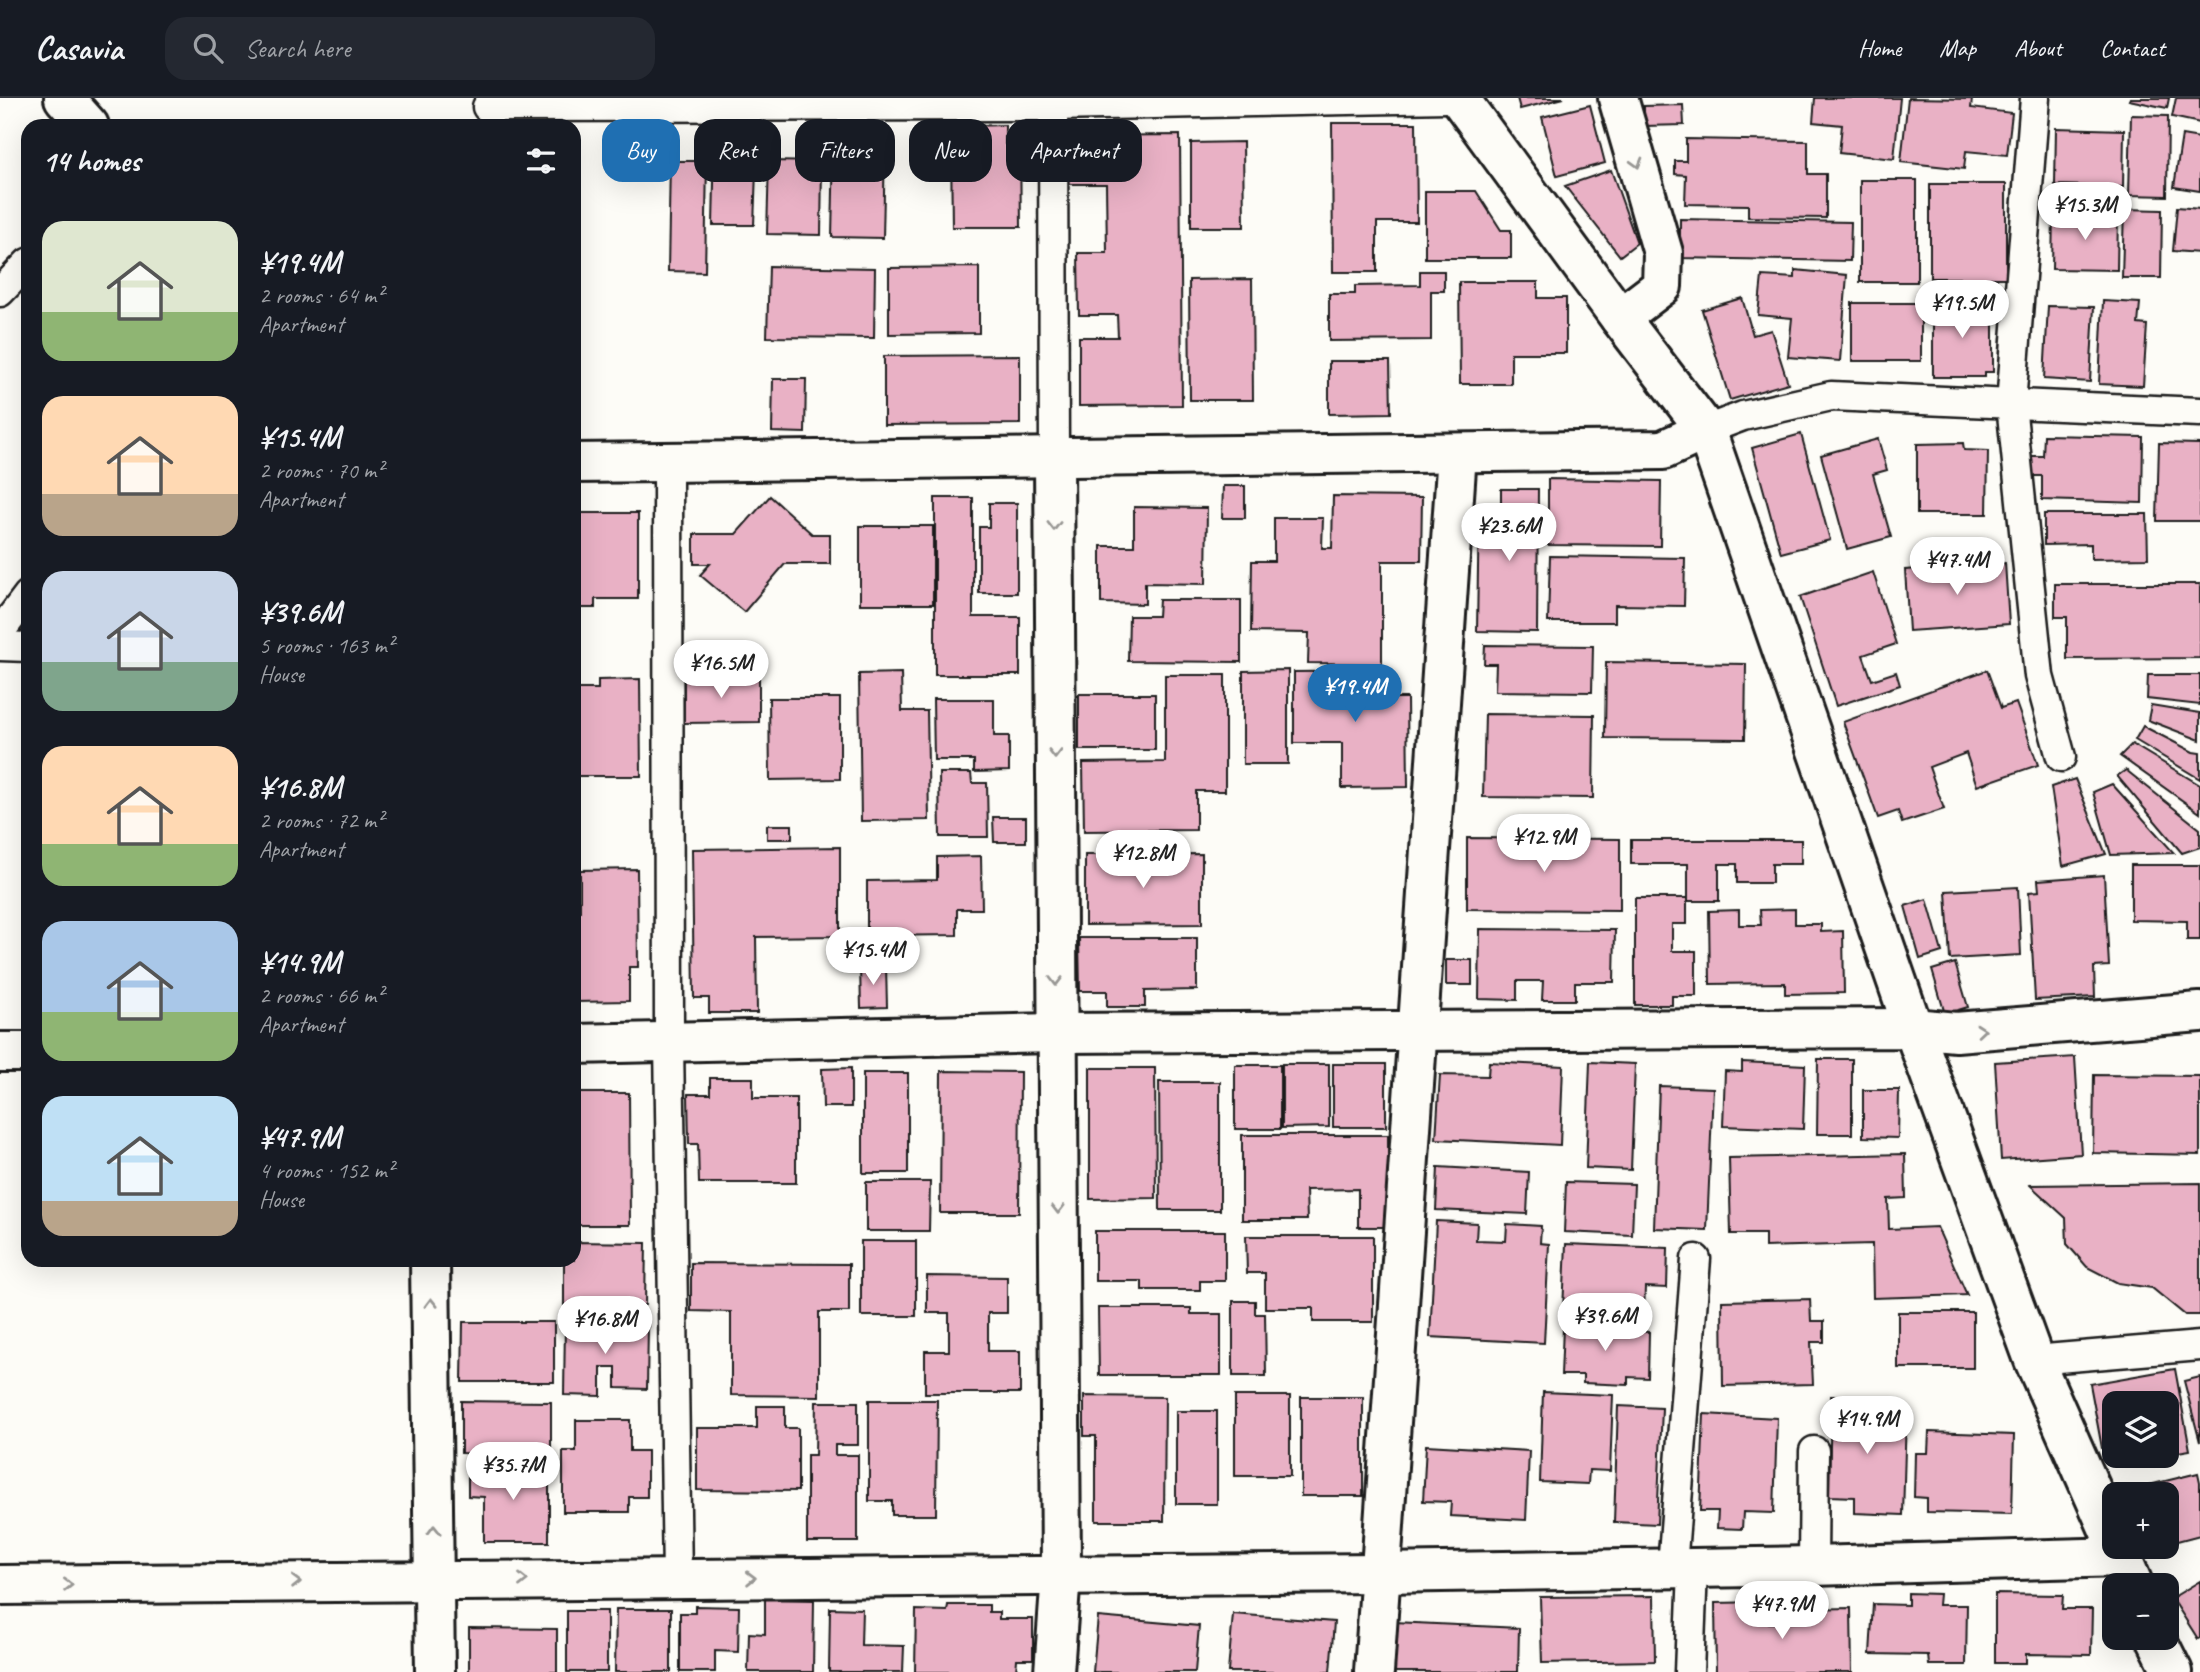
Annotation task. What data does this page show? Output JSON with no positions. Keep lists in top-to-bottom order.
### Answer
{
  "page": {
    "header": "Casavia",
    "search": "Search here",
    "nav": [
      "Home",
      "Map",
      "About",
      "Contact"
    ],
    "chip": [
      "Buy",
      "Rent",
      "Filters",
      "New",
      "Apartment"
    ],
    "heading": "14 homes",
    "price": [
      "¥15.3M",
      "¥19.5M",
      "¥23.6M",
      "¥47.4M",
      "¥16.5M",
      "¥19.4M",
      "¥12.9M",
      "¥12.8M",
      "¥15.4M",
      "¥39.6M",
      "¥16.8M",
      "¥14.9M",
      "¥35.7M",
      "¥47.9M"
    ],
    "list": [
      {
        "name": "¥19.4M",
        "note": "2 rooms · 64 m² · Apartment"
      },
      {
        "name": "¥15.4M",
        "note": "2 rooms · 70 m² · Apartment"
      },
      {
        "name": "¥39.6M",
        "note": "5 rooms · 163 m² · House"
      },
      {
        "name": "¥16.8M",
        "note": "2 rooms · 72 m² · Apartment"
      },
      {
        "name": "¥14.9M",
        "note": "2 rooms · 66 m² · Apartment"
      },
      {
        "name": "¥47.9M",
        "note": "4 rooms · 152 m² · House"
      }
    ],
    "map_buttons": ["+", "−"]
  }
}
